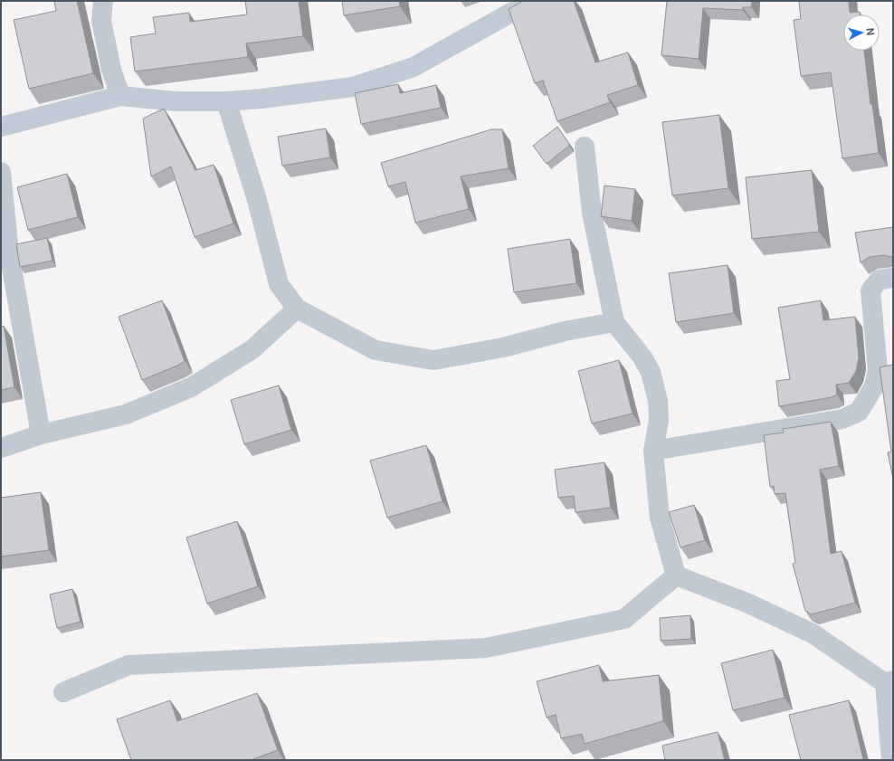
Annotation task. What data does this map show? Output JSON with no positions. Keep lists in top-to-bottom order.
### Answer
{
  "north": "right"
}
